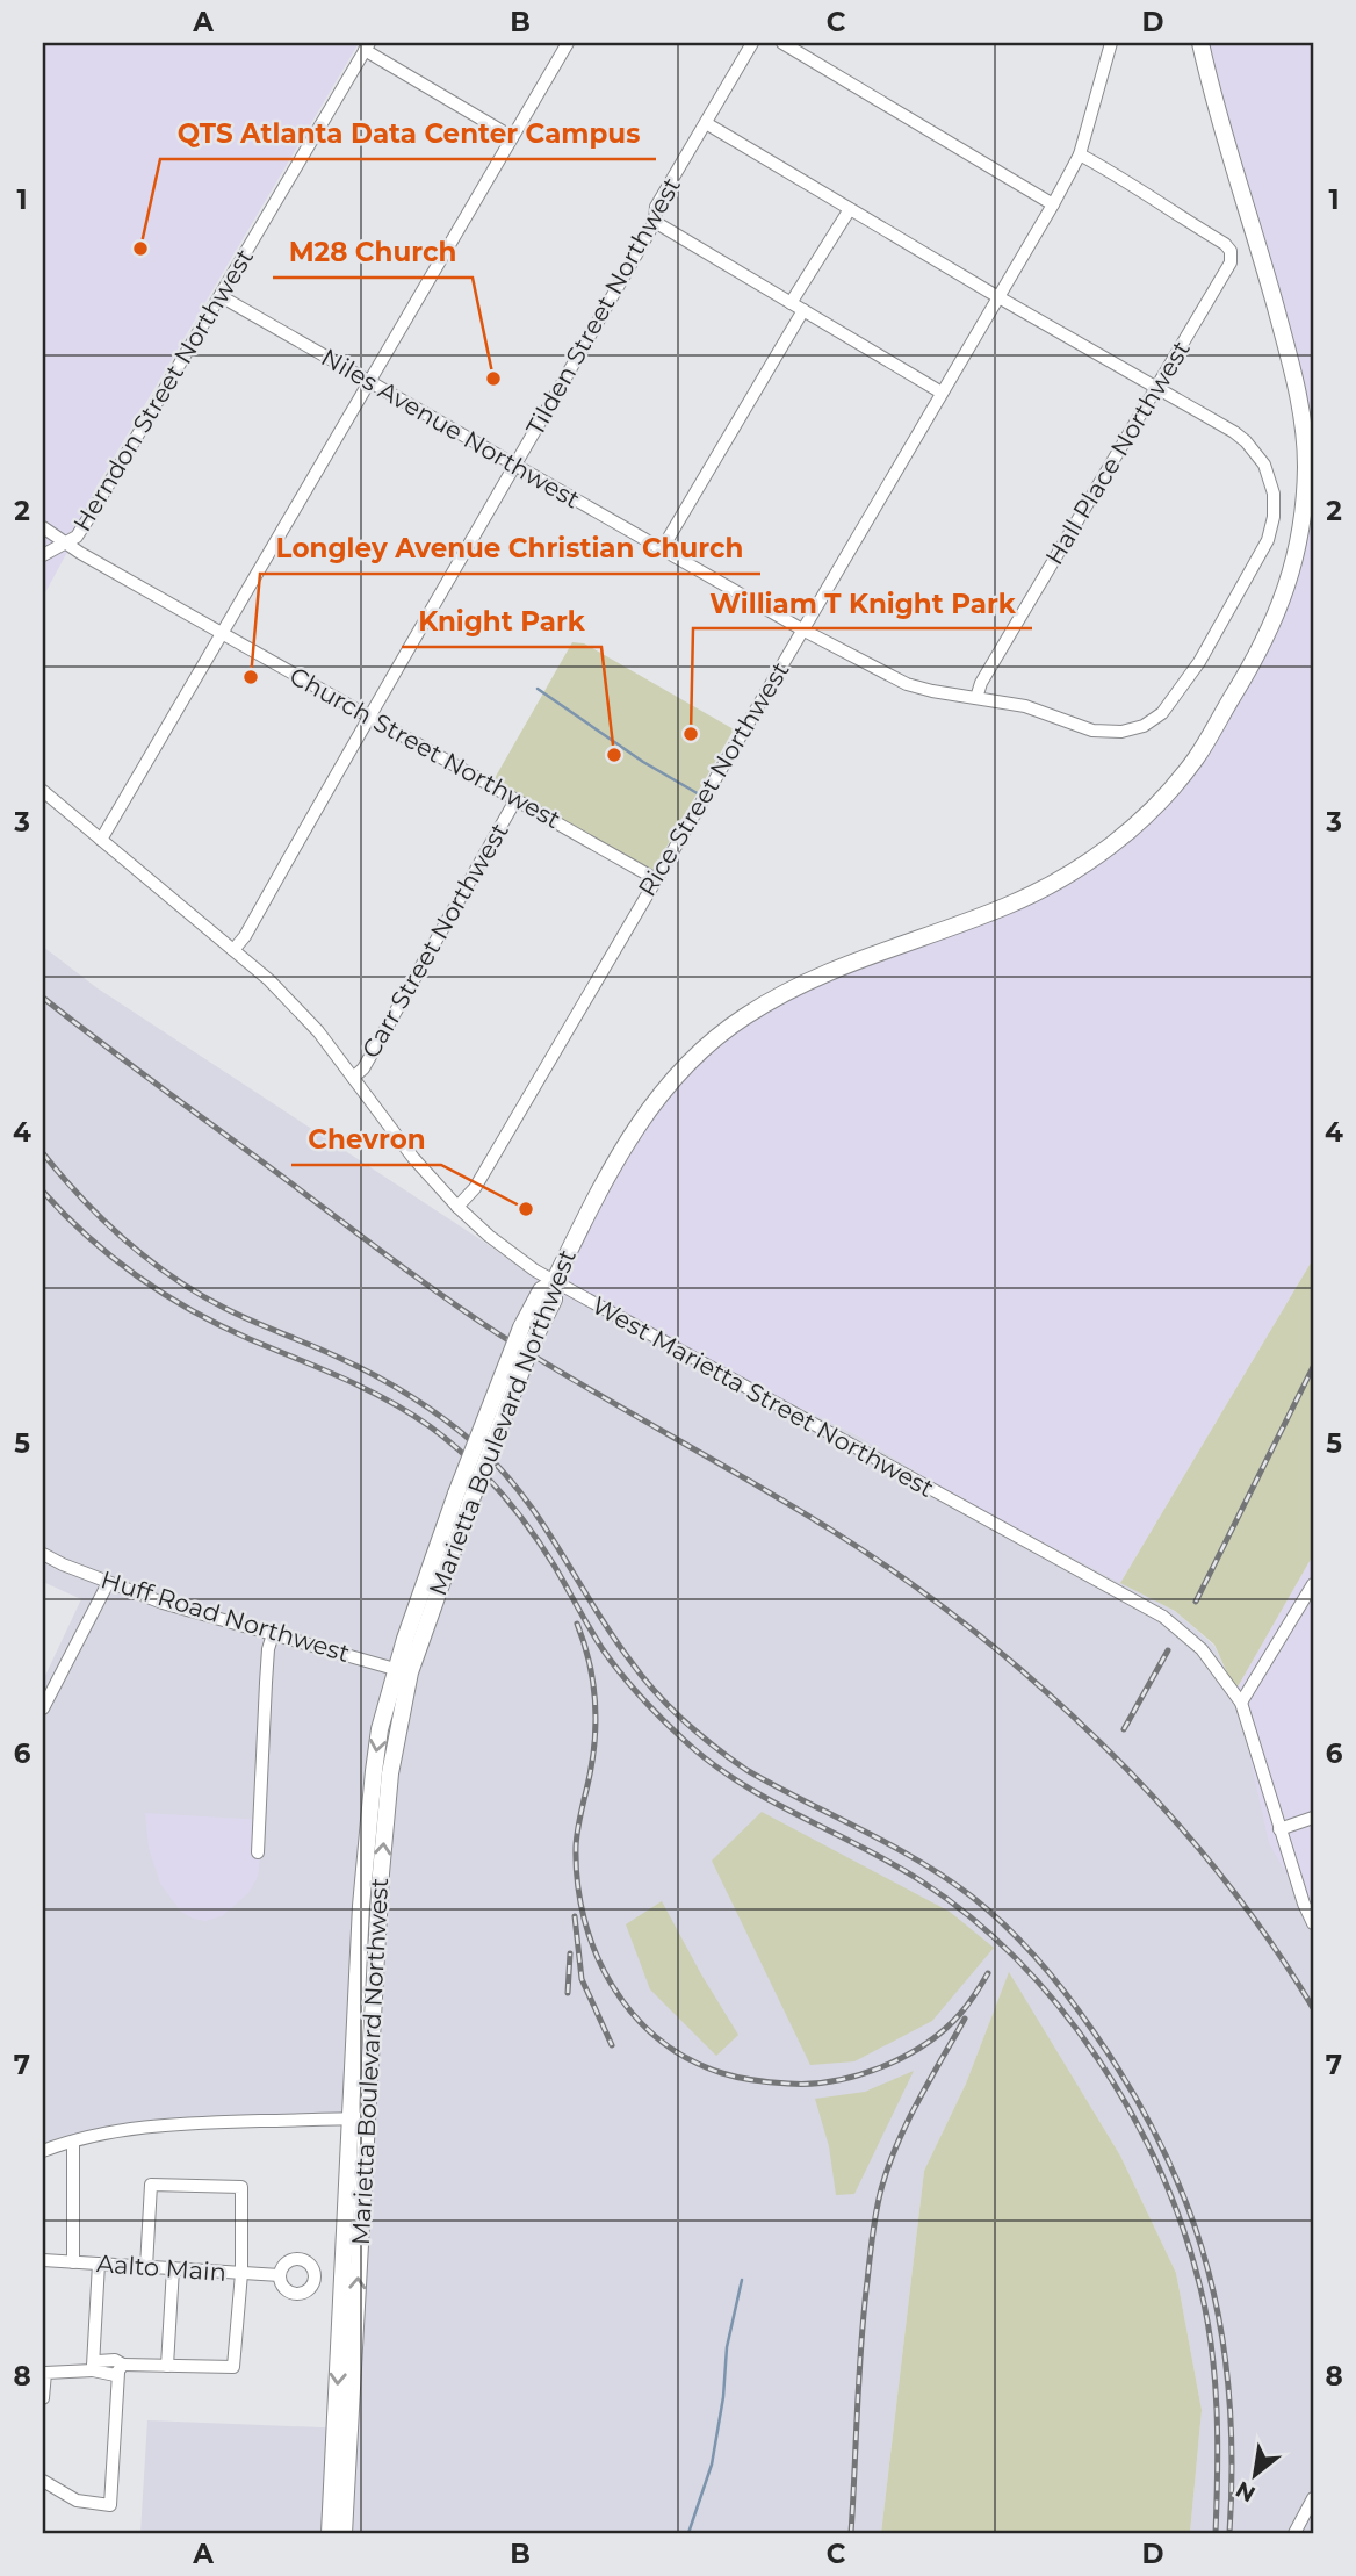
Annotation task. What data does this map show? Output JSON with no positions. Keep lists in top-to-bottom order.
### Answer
{
  "streets": {
    "main road": ["Marietta Boulevard Northwest"],
    "street": [
      "Tilden Street Northwest",
      "Herndon Street Northwest",
      "Niles Avenue Northwest",
      "Hall Place Northwest",
      "Church Street Northwest",
      "Rice Street Northwest",
      "Carr Street Northwest",
      "West Marietta Street Northwest",
      "Huff Road Northwest",
      "Aalto Main"
    ]
  },
  "crossings": [
    ["Tilden Street Northwest", "Niles Avenue Northwest"],
    ["Tilden Street Northwest", "Church Street Northwest"],
    ["Tilden Street Northwest", "West Marietta Street Northwest"],
    ["Herndon Street Northwest", "Niles Avenue Northwest"],
    ["Herndon Street Northwest", "Church Street Northwest"],
    ["Niles Avenue Northwest", "Hall Place Northwest"],
    ["Niles Avenue Northwest", "Rice Street Northwest"],
    ["Hall Place Northwest", "Rice Street Northwest"],
    ["Church Street Northwest", "Rice Street Northwest"],
    ["Church Street Northwest", "Carr Street Northwest"],
    ["Rice Street Northwest", "West Marietta Street Northwest"],
    ["Carr Street Northwest", "West Marietta Street Northwest"],
    ["West Marietta Street Northwest", "Marietta Boulevard Northwest"],
    ["Marietta Boulevard Northwest", "Huff Road Northwest"]
  ],
  "places": [
    "QTS Atlanta Data Center Campus",
    "M28 Church",
    "Longley Avenue Christian Church",
    "William T Knight Park",
    "Knight Park",
    "Chevron"
  ],
  "north": "bottom left",
  "grid": {
    "columns": [
      "A",
      "B",
      "C",
      "D"
    ],
    "rows": [
      "1",
      "2",
      "3",
      "4",
      "5",
      "6",
      "7",
      "8"
    ]
  }
}
